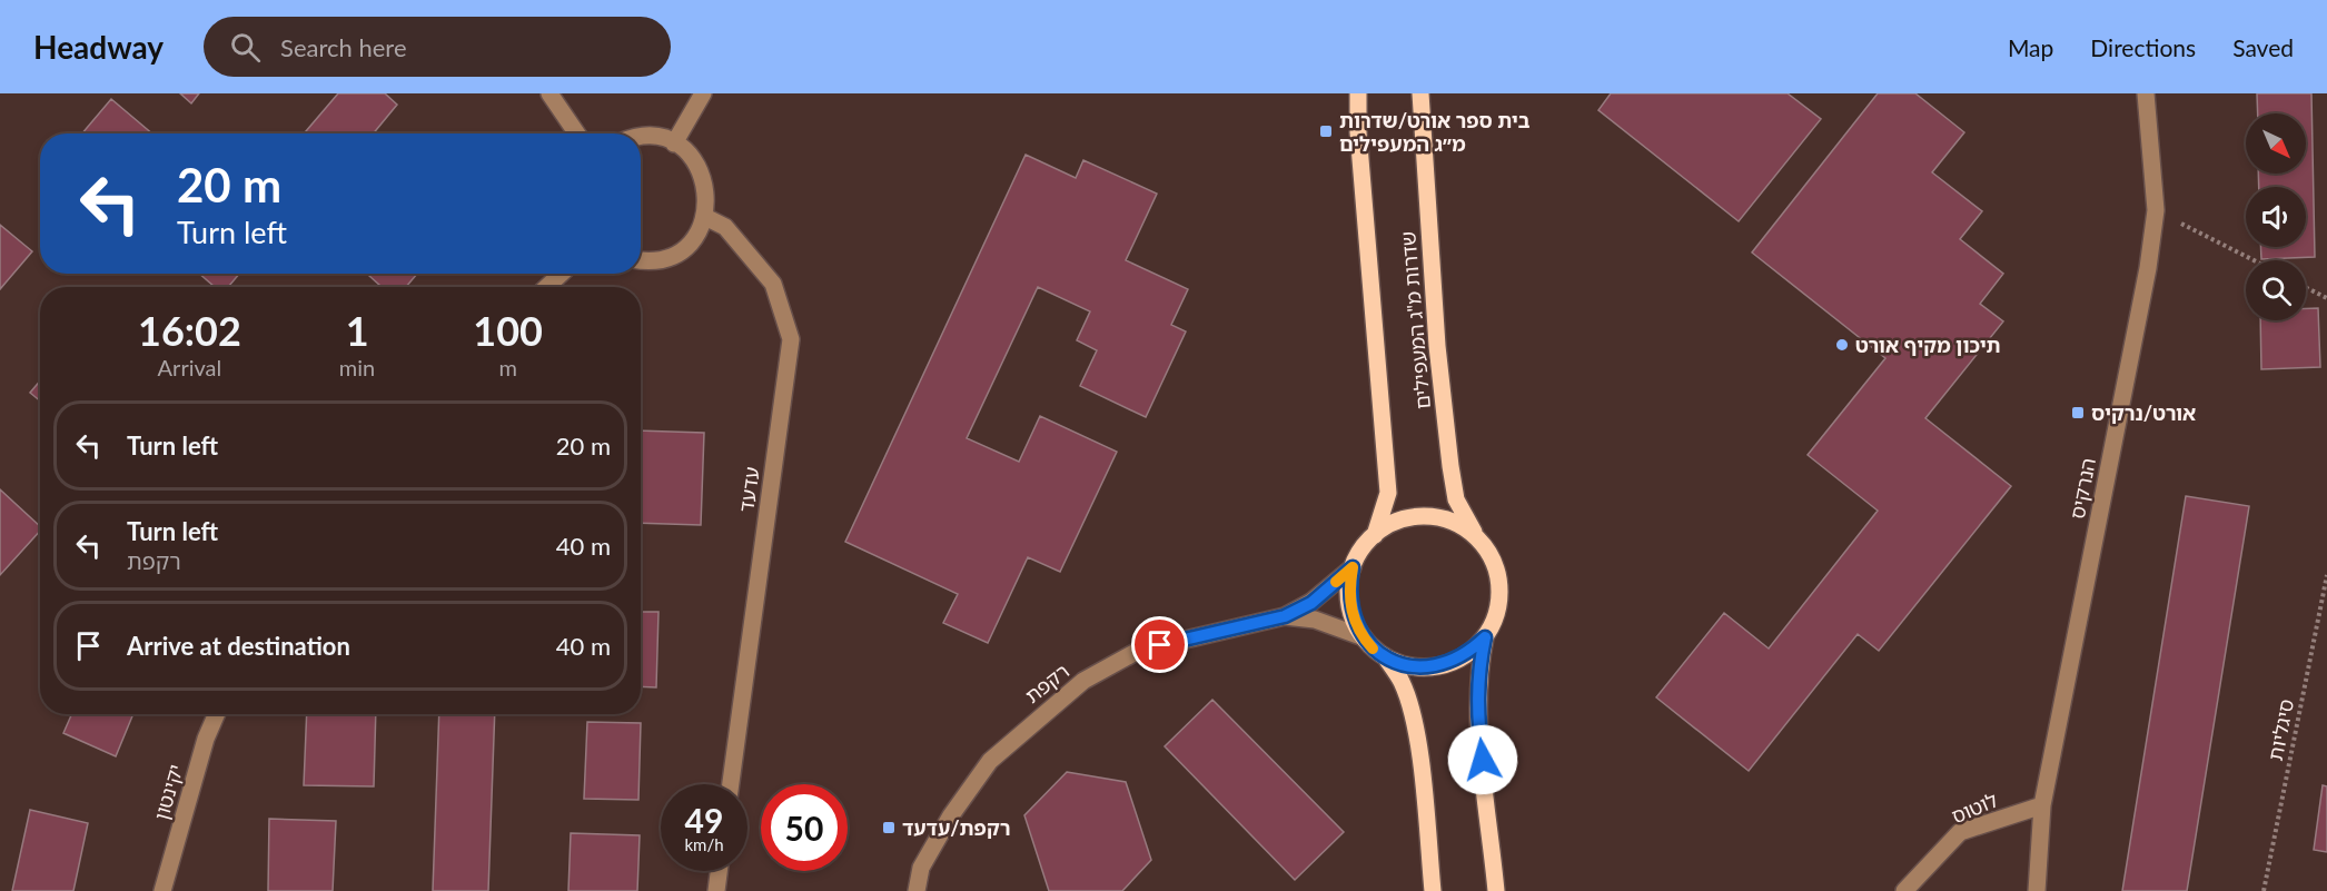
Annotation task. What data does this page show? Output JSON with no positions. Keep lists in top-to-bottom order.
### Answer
{
  "streets": {
    "main road": ["שדרות מ\"ג המעפילים"],
    "street": [
      "הנרקיס",
      "עדעד",
      "רקפת",
      "יקינטון",
      "לוטוס"
    ],
    "path": ["סיגליות"]
  },
  "crossings": [
    ["שדרות מ\"ג המעפילים", "רקפת"],
    ["הנרקיס", "לוטוס"]
  ],
  "places": {
    "transit": ["בית ספר אורט/שדרות מ״ג המעפילים", "אורט/נרקיס", "רקפת/עדעד"],
    "other": ["תיכון מקיף אורט"]
  },
  "north": "bottom right",
  "page": {
    "header": "Headway",
    "search": "Search here",
    "nav": ["Map", "Directions", "Saved"],
    "turn": ["20 m", "Turn left"],
    "eta": [
      "16:02",
      "Arrival",
      "1",
      "min",
      "100",
      "m"
    ],
    "list": [
      {
        "name": "Turn left",
        "value": "20 m"
      },
      {
        "name": "Turn left",
        "note": "רקפת",
        "value": "40 m"
      },
      {
        "name": "Arrive at destination",
        "value": "40 m"
      }
    ],
    "speed": "49 km/h",
    "limit": "50"
  }
}
